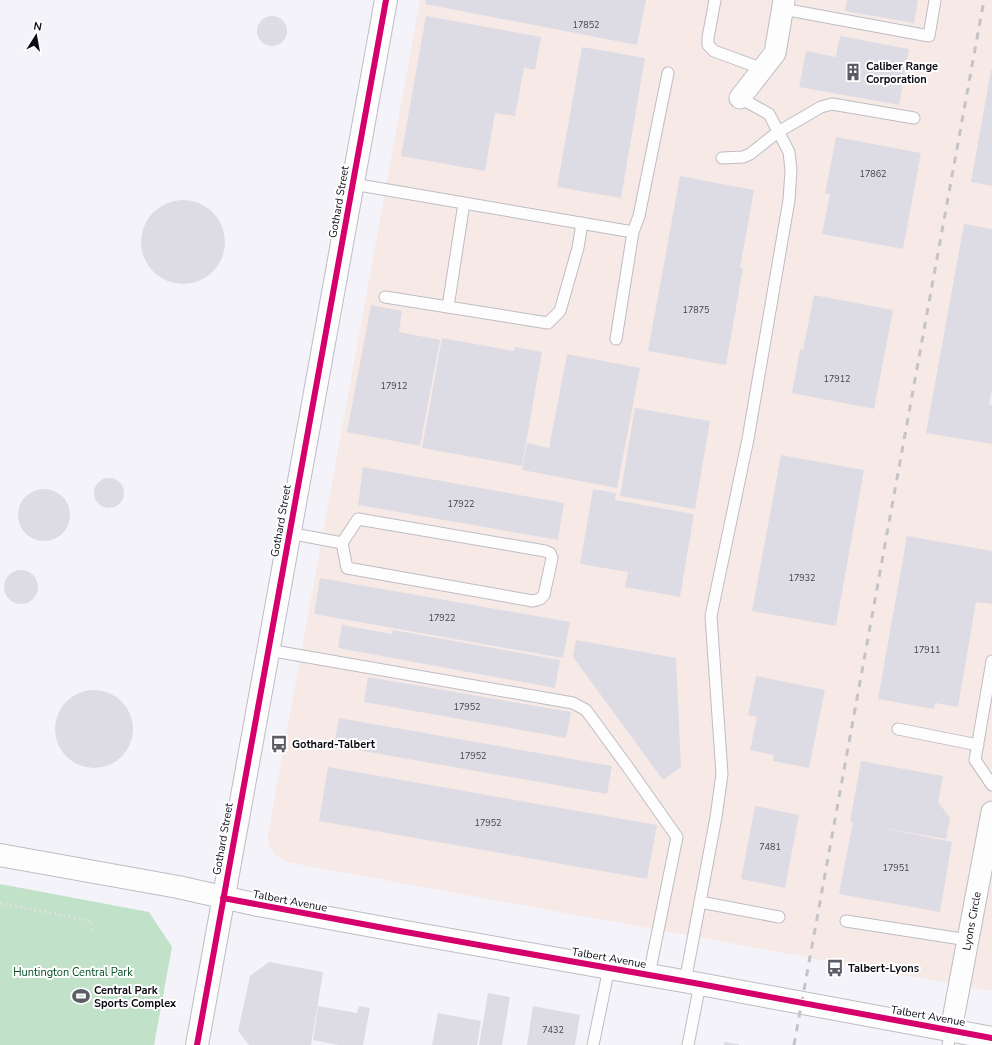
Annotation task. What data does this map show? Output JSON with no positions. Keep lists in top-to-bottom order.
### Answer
{
  "streets": {
    "street": ["Gothard Street", "Talbert Avenue", "Lyons Circle"]
  },
  "crossings": [
    ["Gothard Street", "Talbert Avenue"],
    ["Talbert Avenue", "Lyons Circle"]
  ],
  "parks": ["Huntington Central Park"],
  "places": {
    "building": ["Caliber Range Corporation"],
    "bus stop": ["Gothard-Talbert", "Talbert-Lyons"],
    "sports": ["Central Park Sports Complex"]
  },
  "house_numbers": [
    "17852",
    "17862",
    "17875",
    "17912",
    "17912",
    "17922",
    "17932",
    "17922",
    "17911",
    "17952",
    "17952",
    "17952",
    "7481",
    "17951",
    "7432"
  ],
  "north": "top"
}
